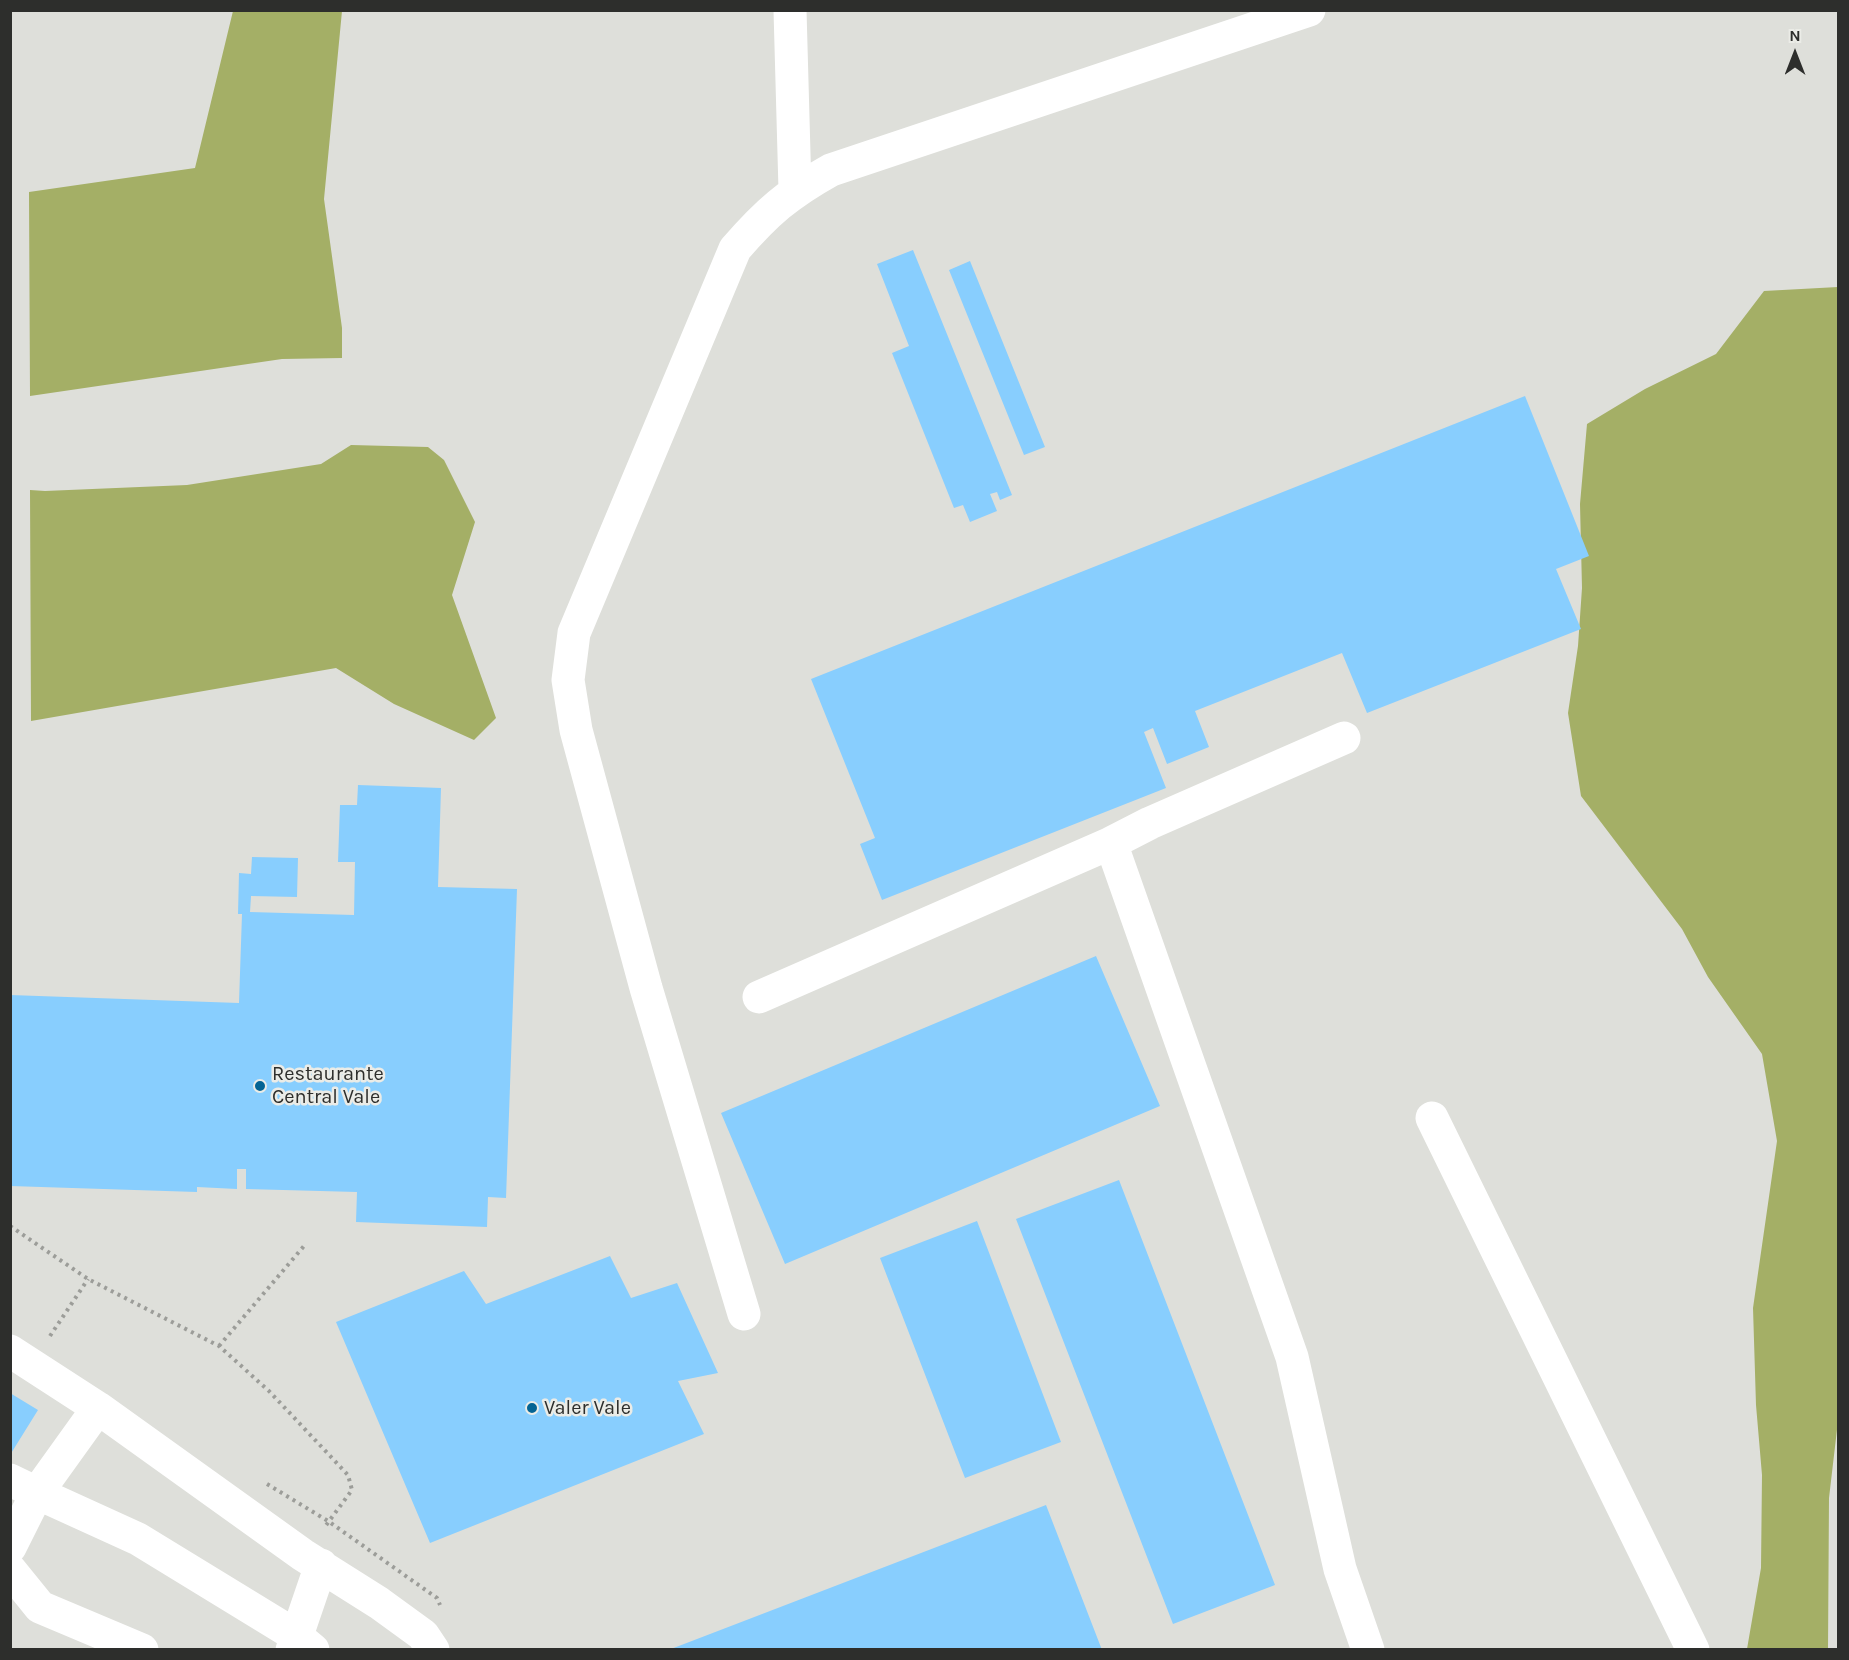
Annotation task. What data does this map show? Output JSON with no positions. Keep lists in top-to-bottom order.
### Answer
{
  "places": ["Restaurante Central Vale", "Valer Vale"],
  "north": "top"
}
